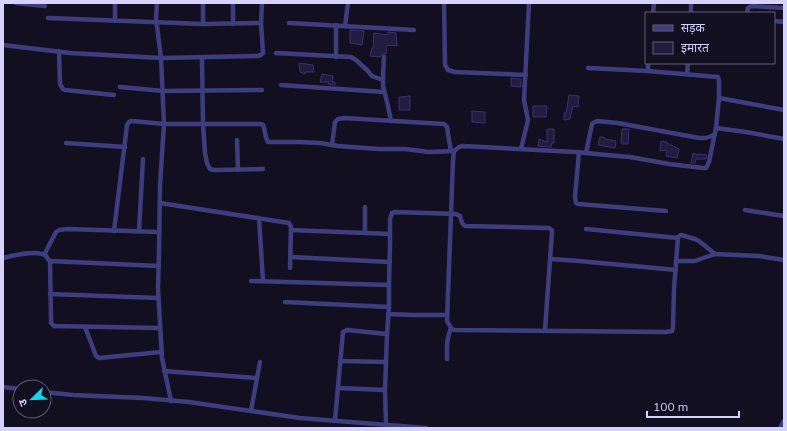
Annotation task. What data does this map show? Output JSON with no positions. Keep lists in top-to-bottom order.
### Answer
{
  "legend": ["सड़क", "इमारत"],
  "scale_bar": "100 m",
  "north": "bottom left"
}
